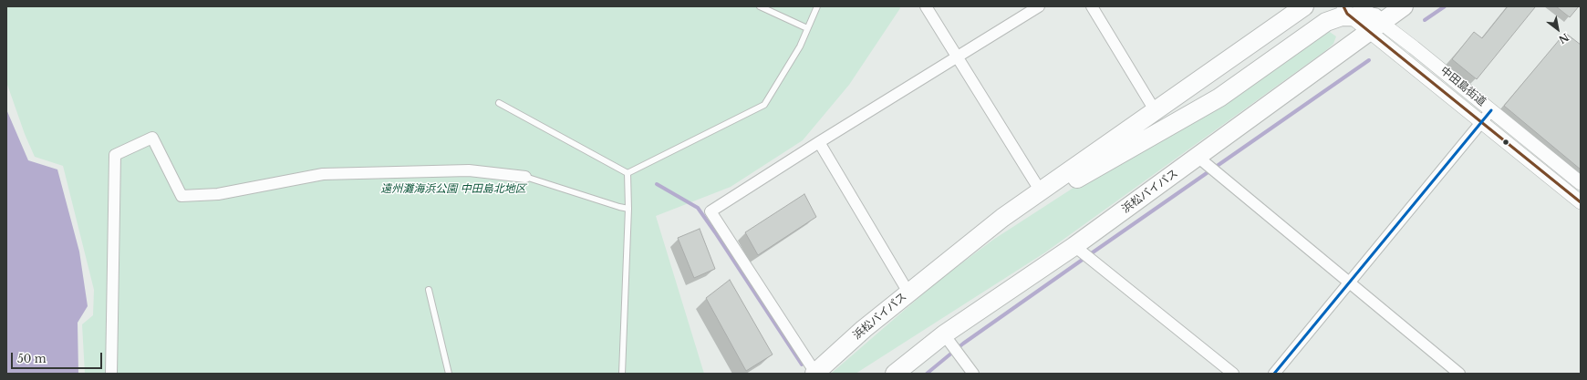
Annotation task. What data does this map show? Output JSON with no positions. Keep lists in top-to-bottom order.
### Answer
{
  "streets": {
    "highway": ["浜松バイパス"],
    "street": ["中田島街道"]
  },
  "crossings": [
    ["中田島街道", "浜松バイパス"]
  ],
  "parks": ["遠州灘海浜公園 中田島北地区"],
  "scale_bar": "50 m",
  "north": "bottom right"
}
